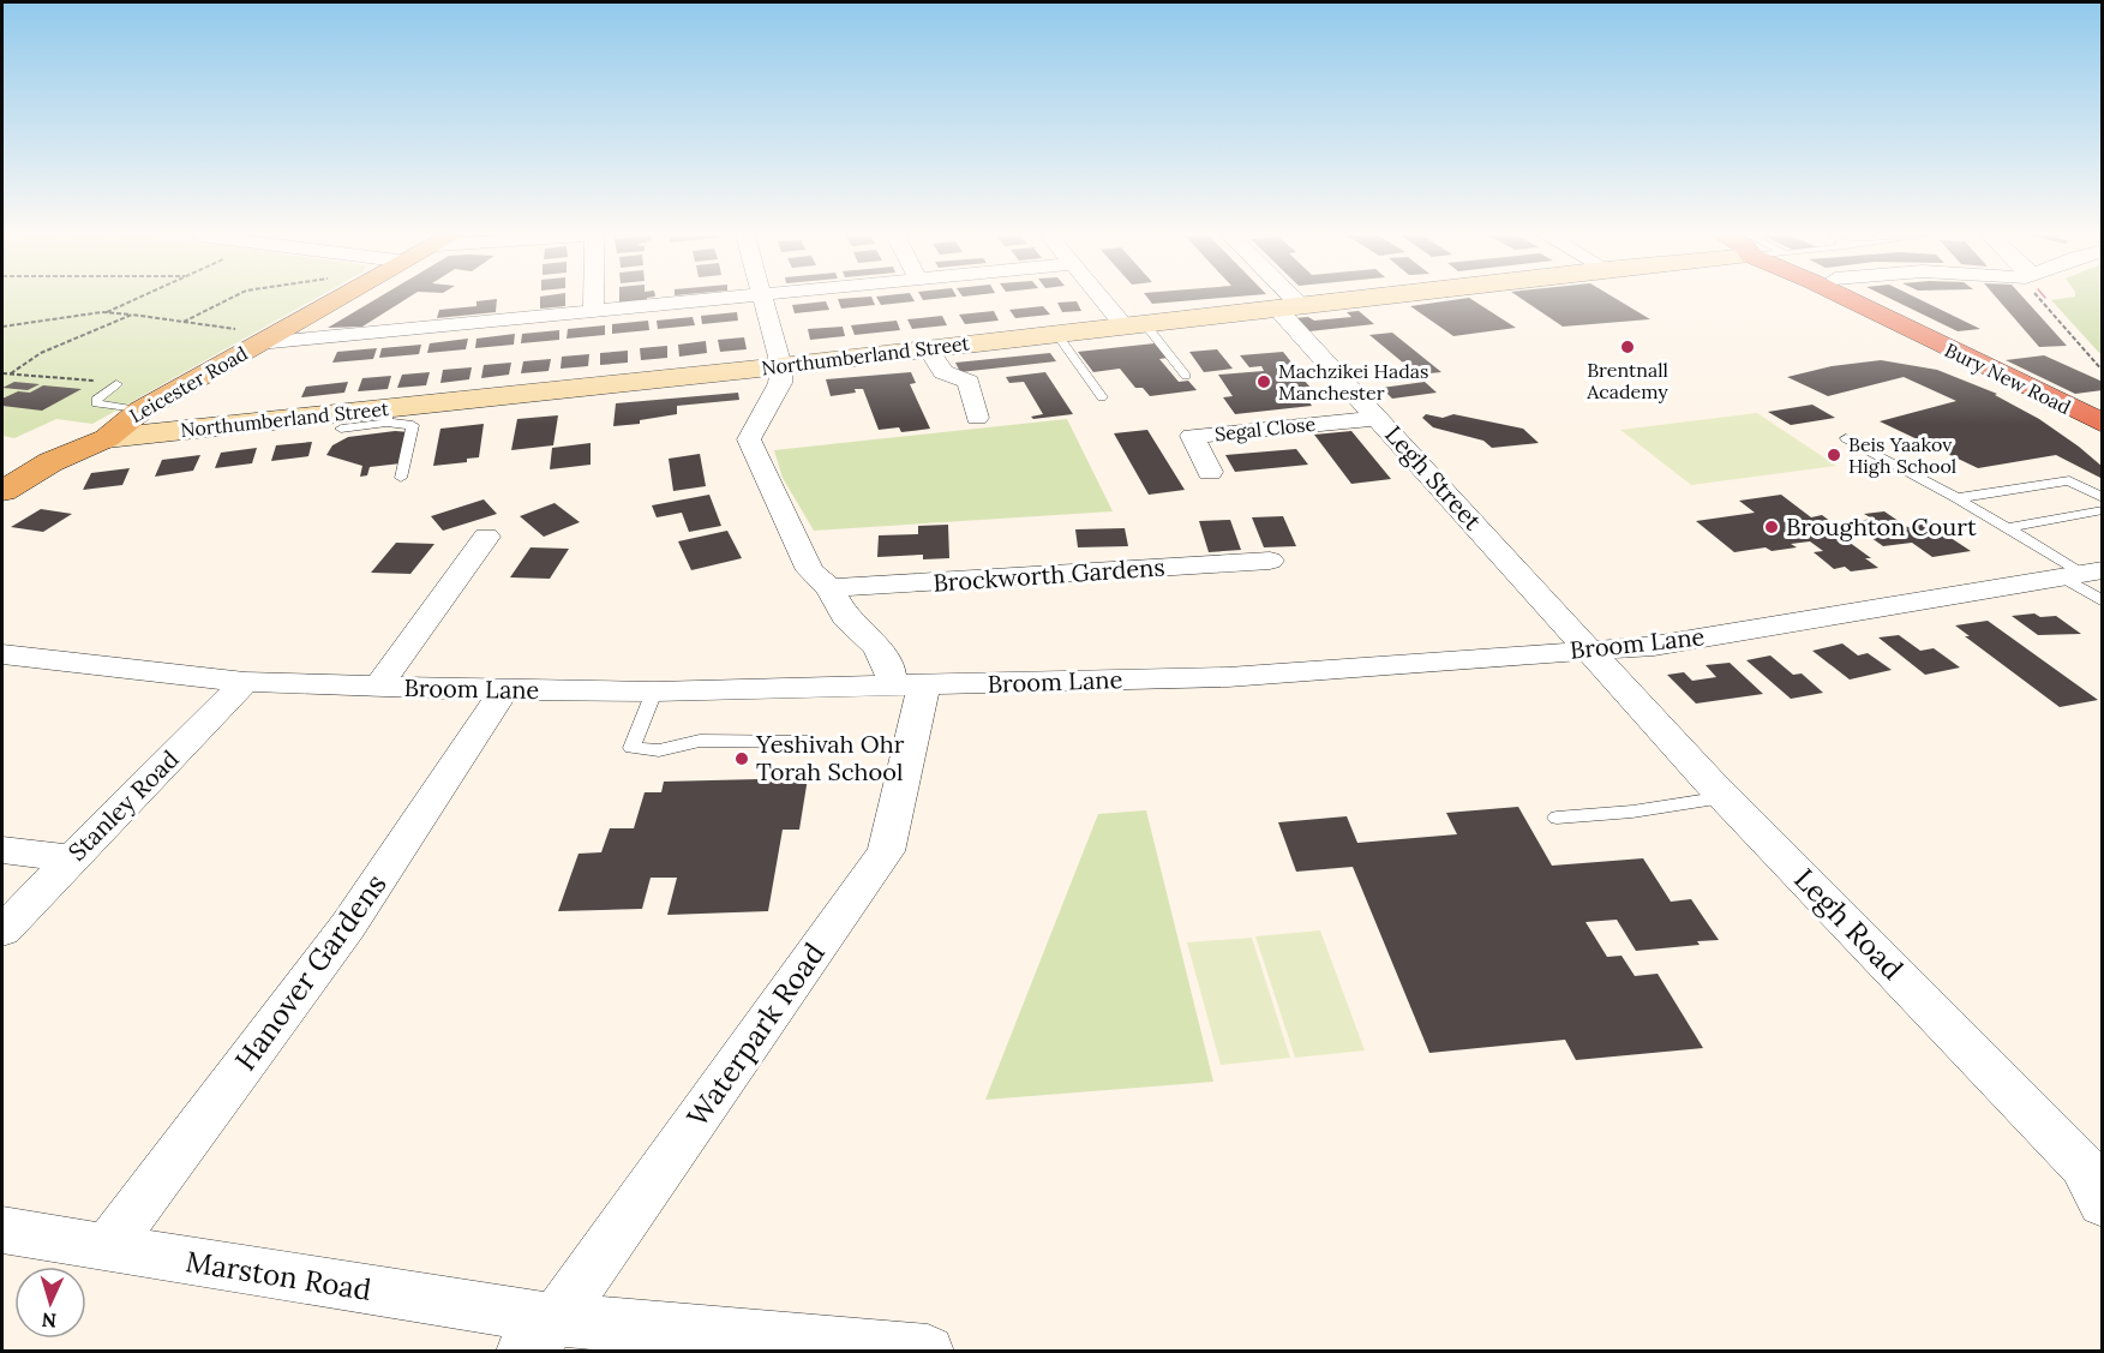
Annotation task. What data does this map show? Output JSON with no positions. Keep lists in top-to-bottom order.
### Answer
{
  "streets": {
    "highway": ["Bury New Road"],
    "main road": ["Leicester Road"],
    "street": [
      "Northumberland Street",
      "Segal Close",
      "Legh Street",
      "Brockworth Gardens",
      "Broom Lane",
      "Stanley Road",
      "Legh Road",
      "Hanover Gardens",
      "Waterpark Road",
      "Marston Road"
    ]
  },
  "crossings": [
    ["Northumberland Street", "Leicester Road"],
    ["Northumberland Street", "Legh Street"],
    ["Segal Close", "Legh Street"],
    ["Legh Street", "Broom Lane"],
    ["Legh Street", "Legh Road"],
    ["Broom Lane", "Stanley Road"],
    ["Broom Lane", "Legh Road"],
    ["Broom Lane", "Hanover Gardens"],
    ["Broom Lane", "Waterpark Road"],
    ["Hanover Gardens", "Marston Road"],
    ["Waterpark Road", "Marston Road"]
  ],
  "places": [
    "Brentnall Academy",
    "Machzikei Hadas Manchester",
    "Beis Yaakov High School",
    "Broughton Court",
    "Yeshivah Ohr Torah School"
  ],
  "north": "bottom"
}
